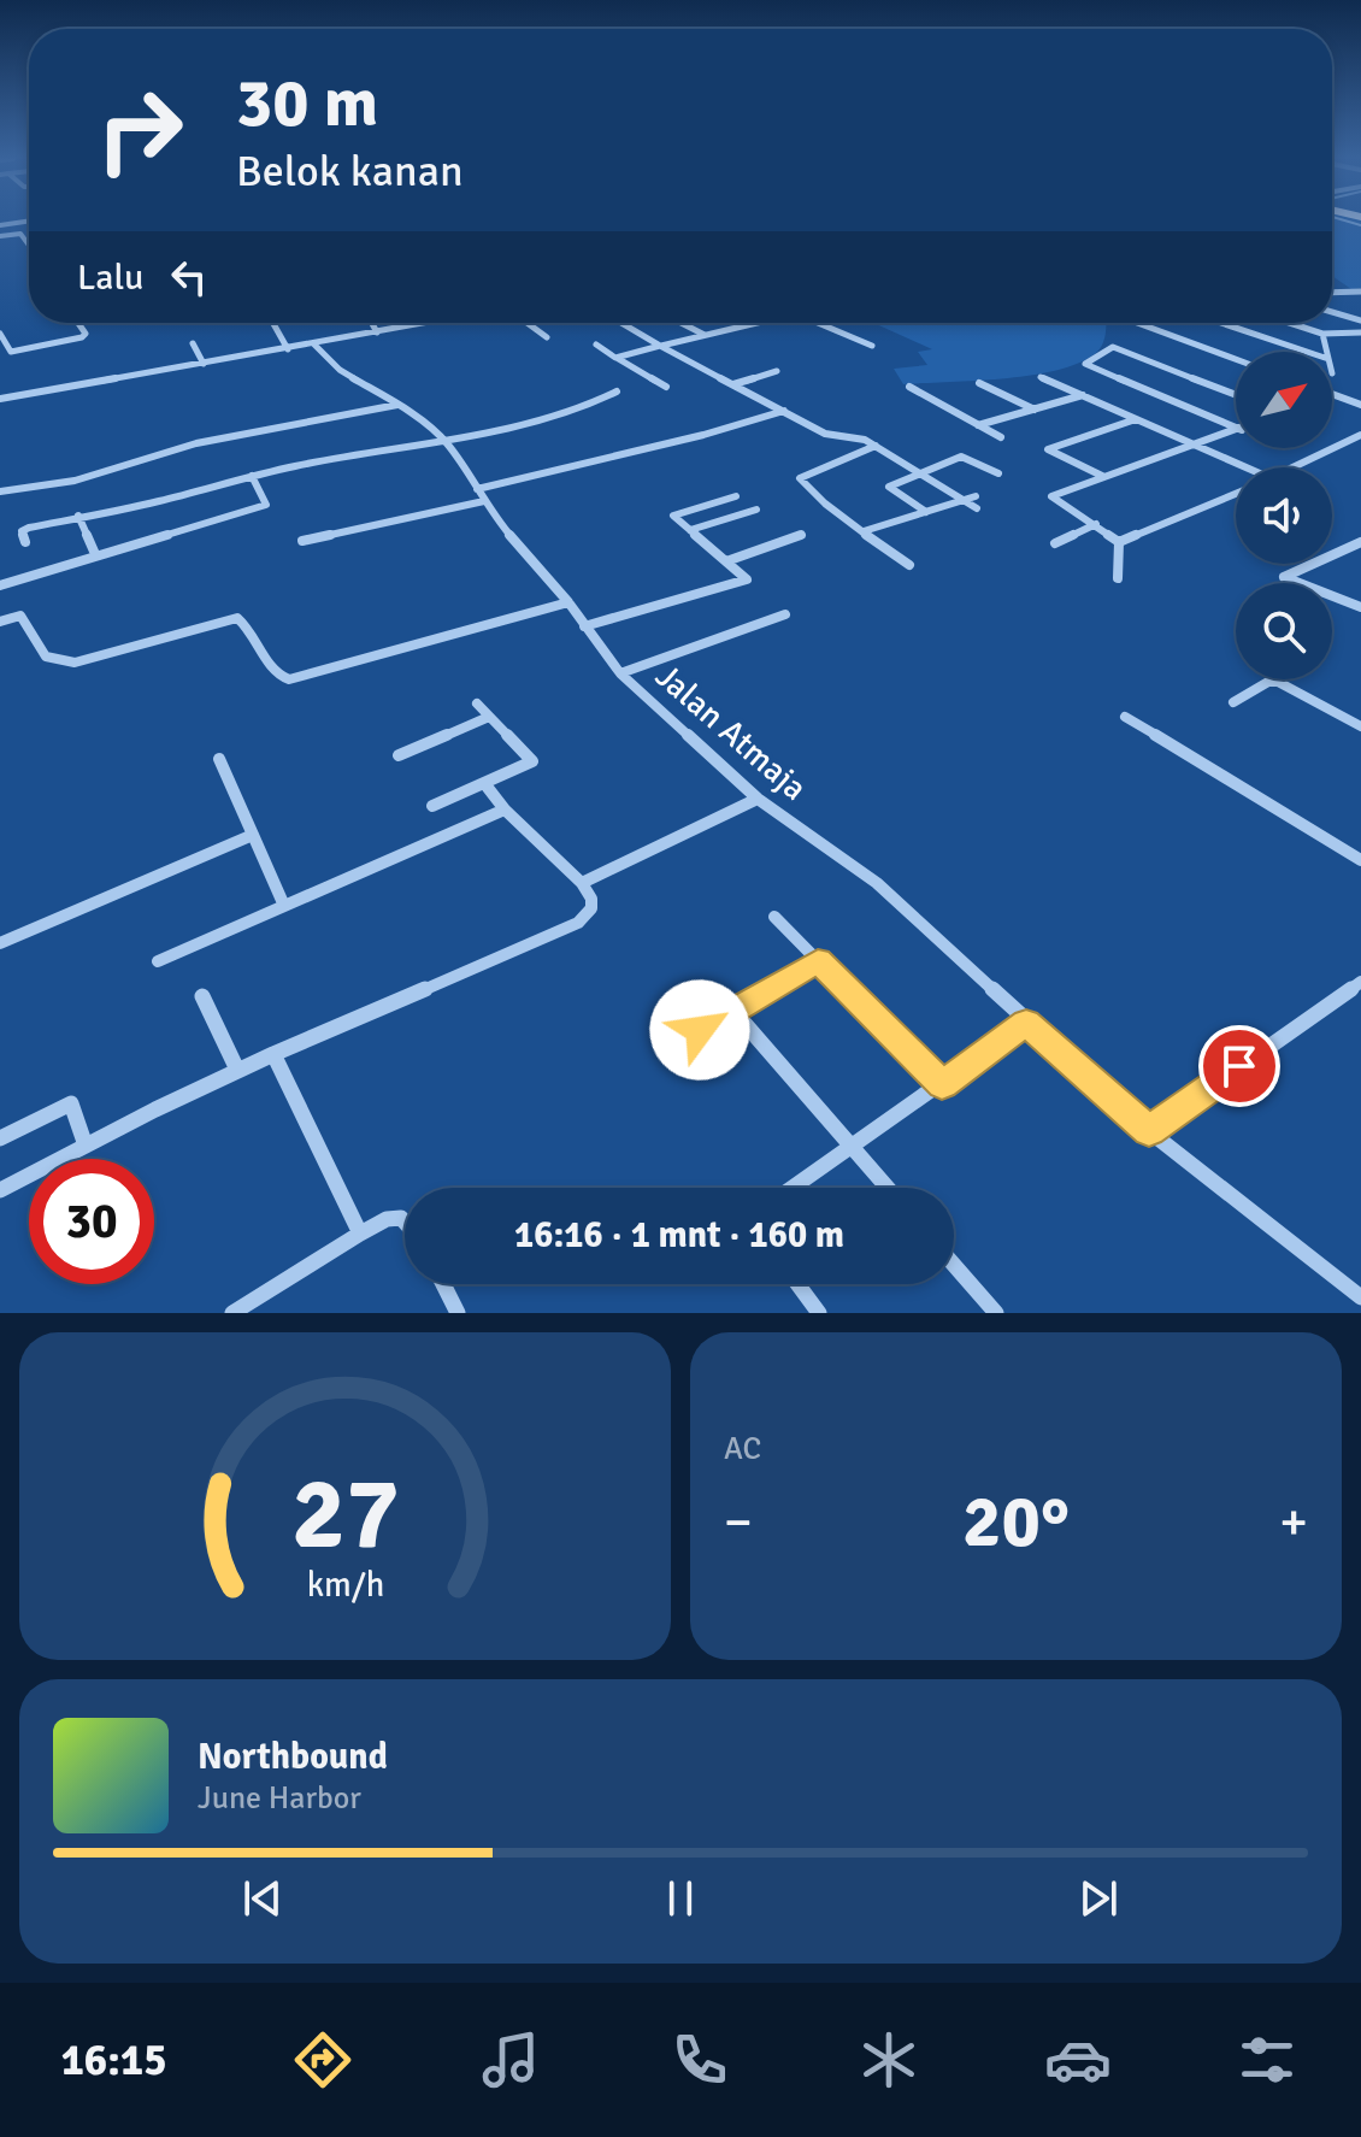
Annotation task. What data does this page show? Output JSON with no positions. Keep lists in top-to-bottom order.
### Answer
{
  "streets": {
    "street": ["Jalan Atmaja"]
  },
  "north": "top right",
  "page": {
    "turn": ["30 m", "Belok kanan"],
    "then": "Lalu",
    "limit": "30",
    "trip": "16:16 · 1 mnt · 160 m",
    "tile": "AC",
    "heat": ["−", "20°", "+"],
    "song": ["Northbound", "June Harbor"],
    "tabs": "16:15",
    "gauge": ["27", "km/h"]
  }
}
